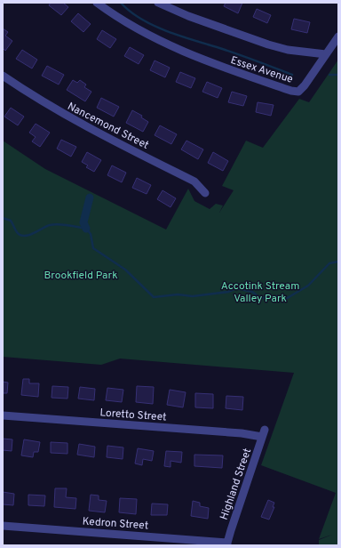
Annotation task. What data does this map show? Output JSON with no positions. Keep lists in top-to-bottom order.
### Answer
{
  "streets": {
    "street": [
      "Essex Avenue",
      "Nancemond Street",
      "Loretto Street",
      "Highland Street",
      "Kedron Street"
    ]
  },
  "crossings": [
    ["Loretto Street", "Highland Street"],
    ["Highland Street", "Kedron Street"]
  ],
  "parks": ["Brookfield Park", "Accotink Stream Valley Park"]
}
